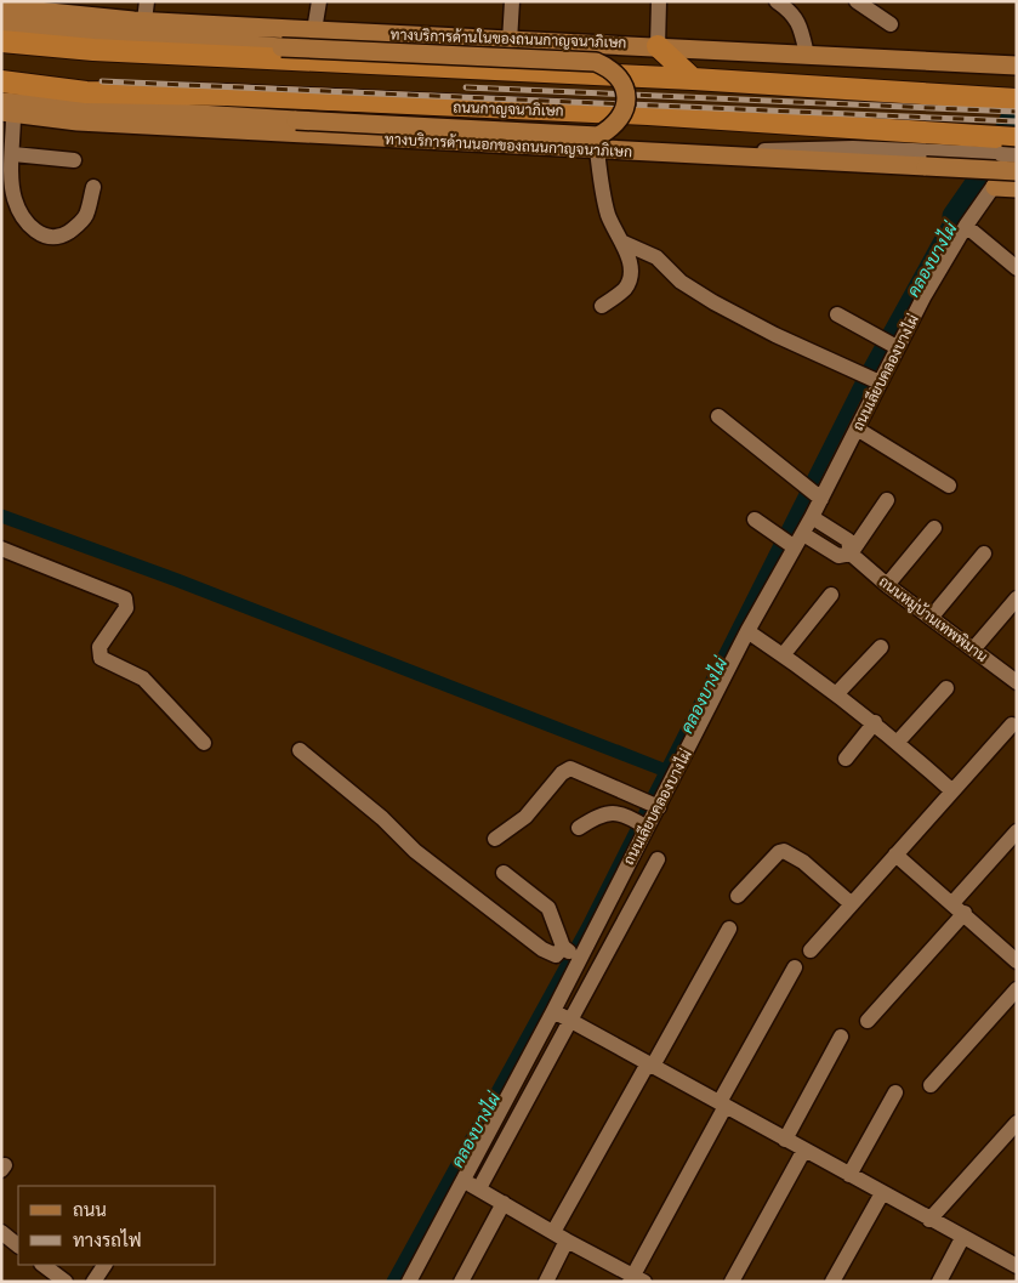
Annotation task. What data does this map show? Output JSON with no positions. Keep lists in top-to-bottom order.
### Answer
{
  "streets": {
    "highway": ["ถนนกาญจนาภิเษก"],
    "main road": ["ทางบริการด้านในของถนนกาญจนาภิเษก", "ทางบริการด้านนอกของถนนกาญจนาภิเษก"],
    "street": ["ถนนเลียบคลองบางไผ่", "ถนนหมู่บ้านเทพพิมาน"]
  },
  "crossings": [
    ["ถนนเลียบคลองบางไผ่", "ถนนหมู่บ้านเทพพิมาน"]
  ],
  "water": ["คลองบางไผ่"],
  "legend": ["ถนน", "ทางรถไฟ"]
}
